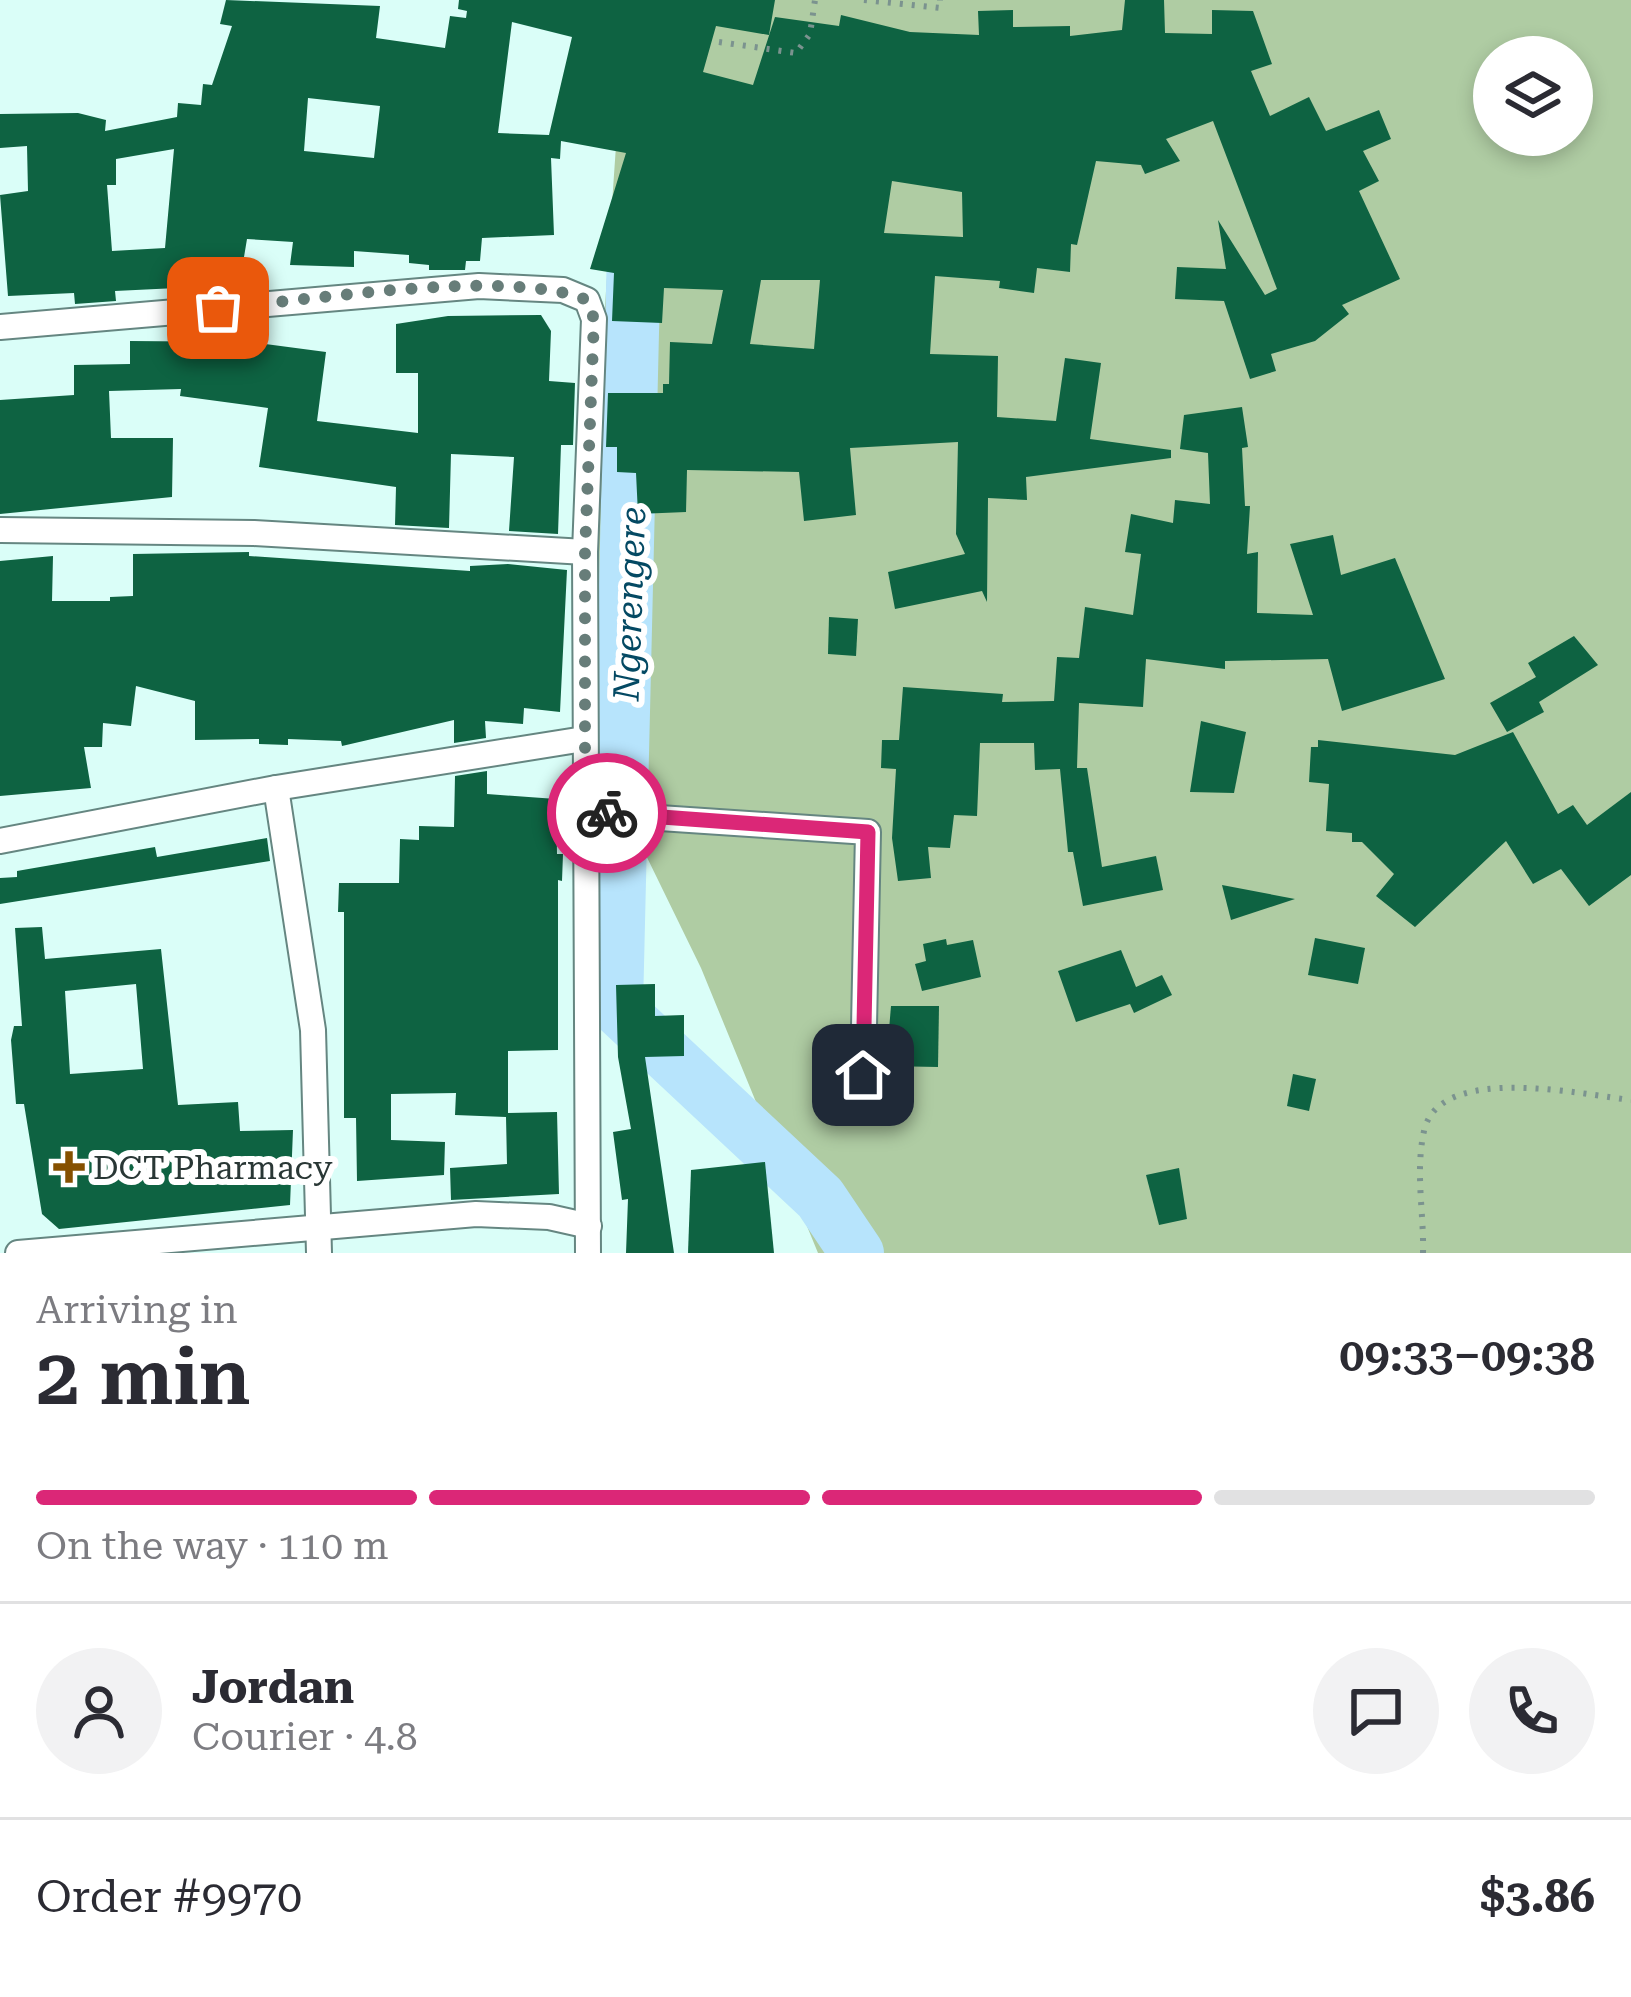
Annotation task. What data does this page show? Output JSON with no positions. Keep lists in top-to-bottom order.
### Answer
{
  "water": ["Ngerengere"],
  "places": {
    "health": ["DCT Pharmacy"]
  },
  "page": {
    "heading": ["2 min", "Arriving in", "09:33–09:38"],
    "panel": [
      "Jordan",
      "Courier · 4.8",
      "Order #9970",
      "$3.86"
    ],
    "bar": "On the way · 110 m"
  }
}
